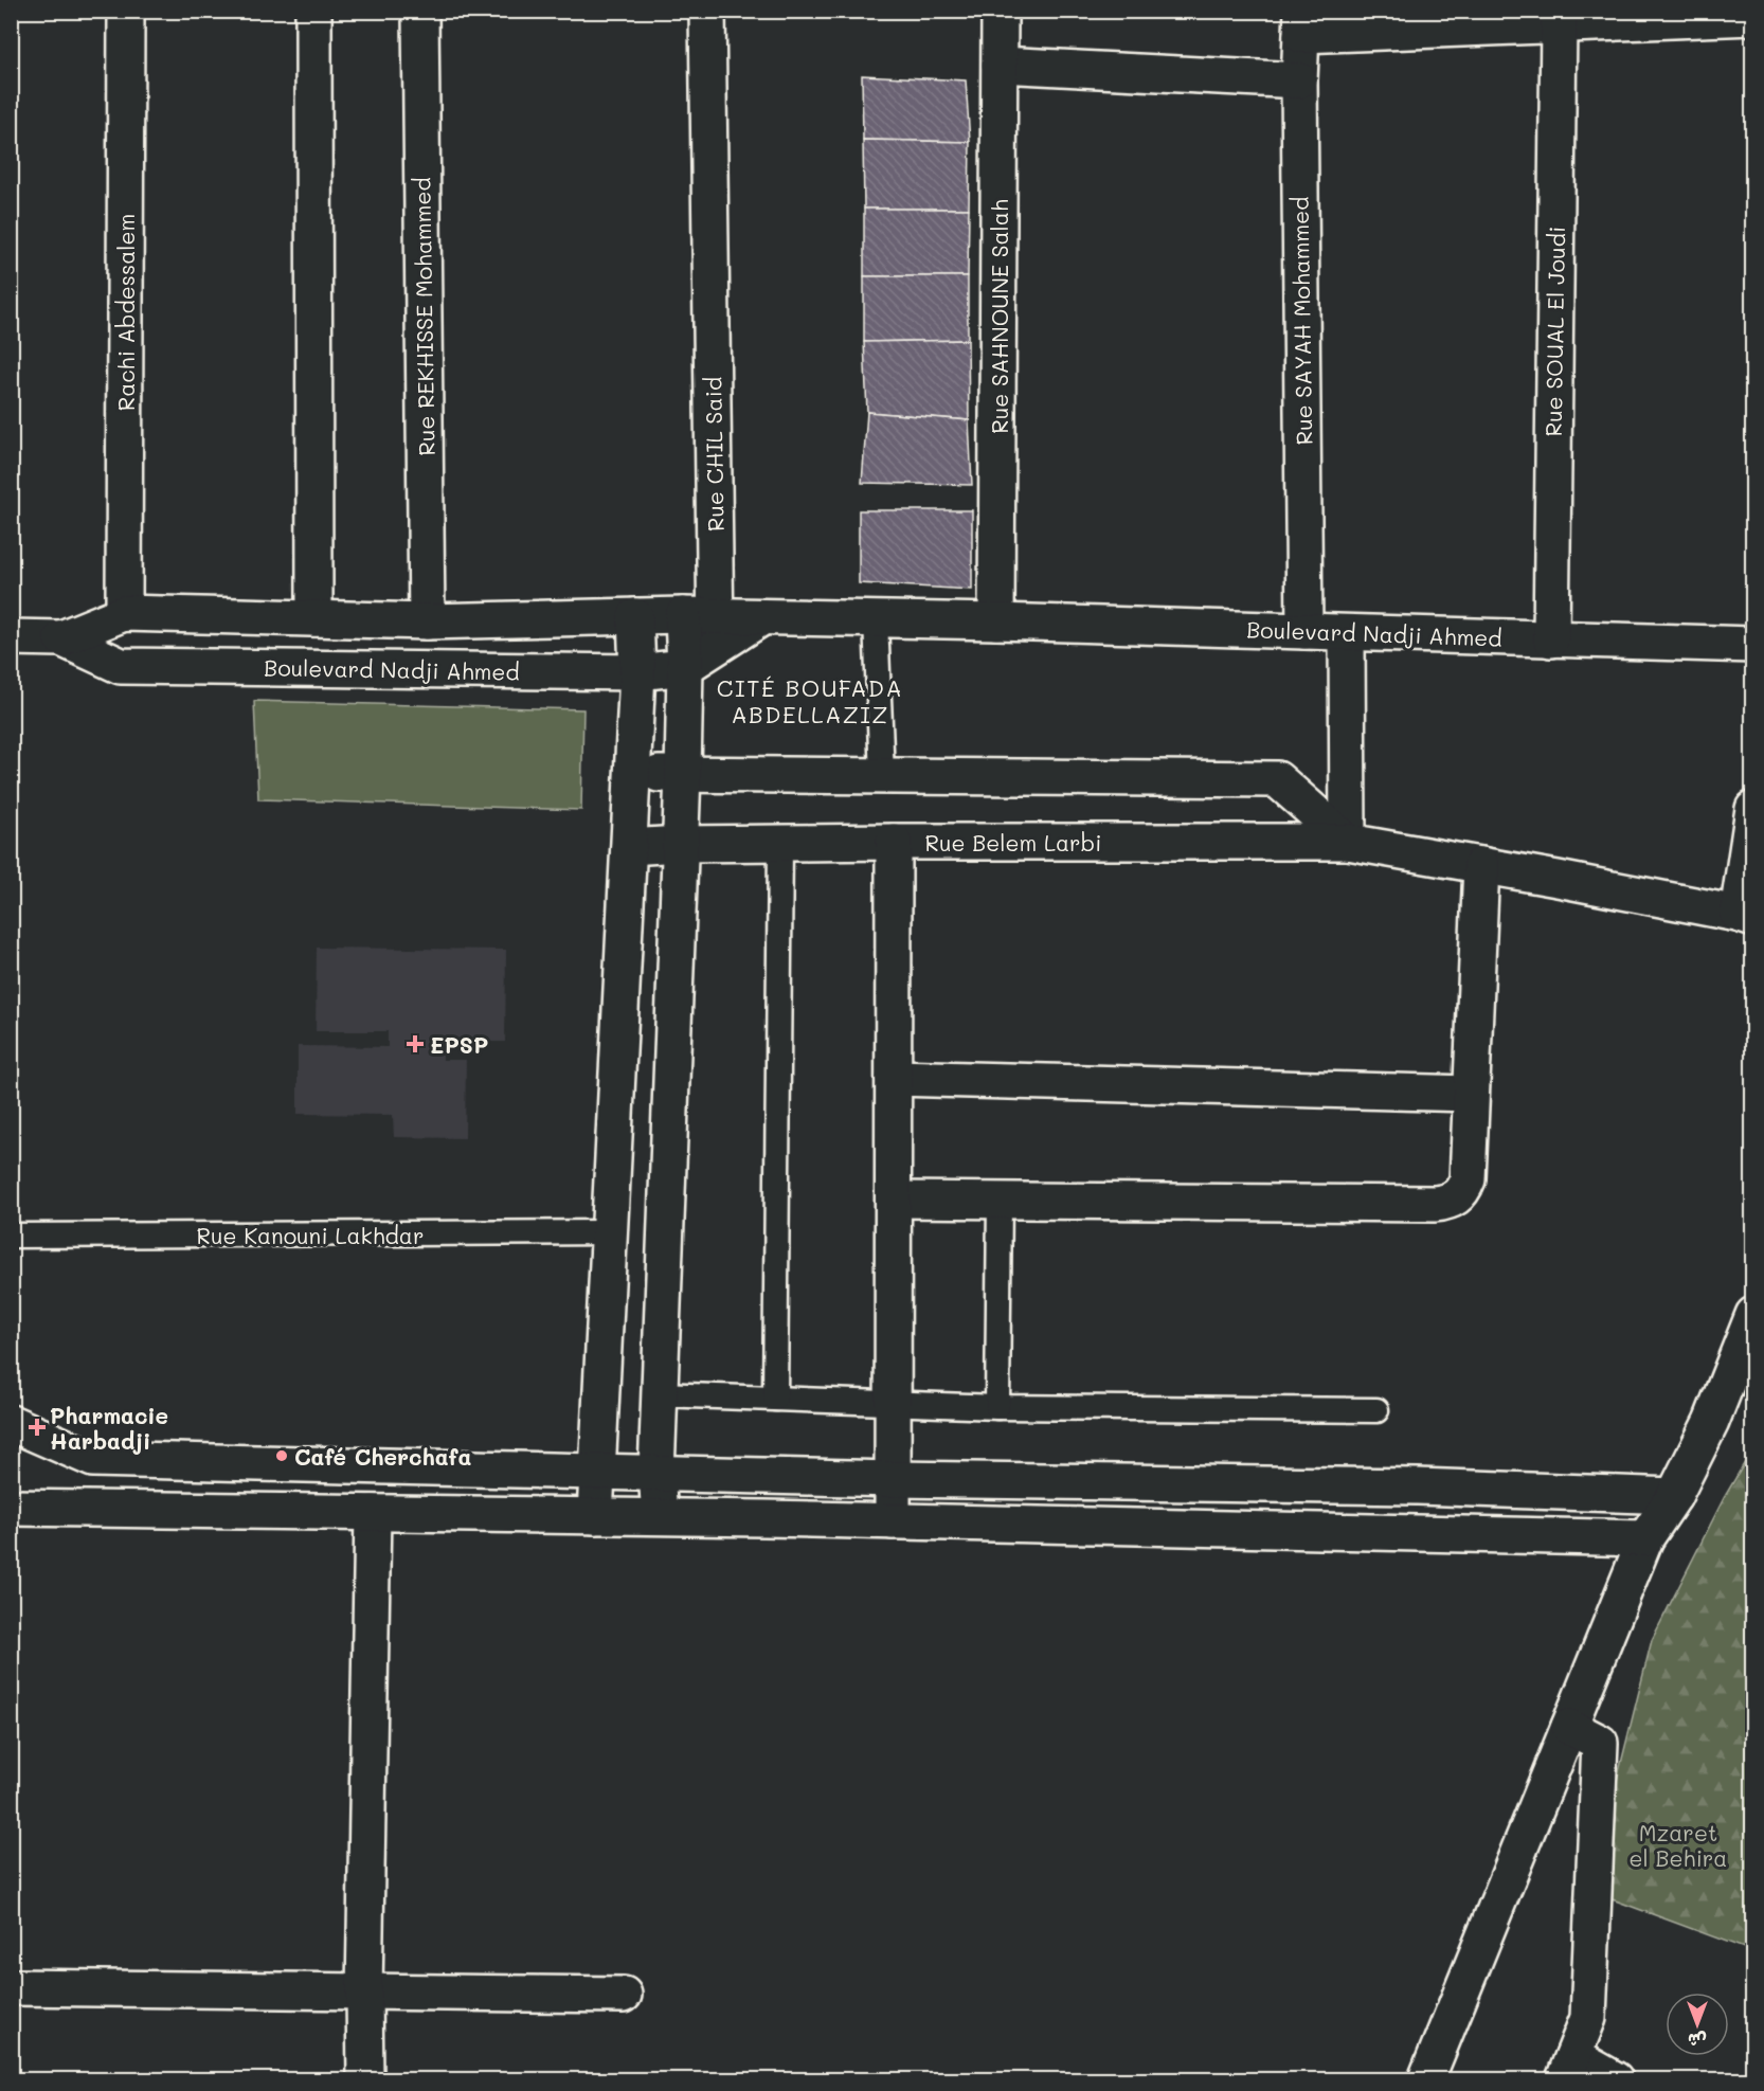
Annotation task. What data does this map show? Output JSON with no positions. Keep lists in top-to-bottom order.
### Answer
{
  "streets": {
    "street": [
      "Rachi Abdessalem",
      "Rue REKHISSE Mohammed",
      "Rue SAHNOUNE Salah",
      "Rue SAYAH Mohammed",
      "Rue SOUAL El Joudi",
      "Rue CHIL Said",
      "Boulevard Nadji Ahmed",
      "Rue Belem Larbi"
    ],
    "lane": ["Rue Kanouni Lakhdar"]
  },
  "crossings": [
    ["Rue SAHNOUNE Salah", "Boulevard Nadji Ahmed"],
    ["Rue SAYAH Mohammed", "Boulevard Nadji Ahmed"],
    ["Rue SOUAL El Joudi", "Boulevard Nadji Ahmed"],
    ["Rue CHIL Said", "Boulevard Nadji Ahmed"],
    ["Rue CHIL Said", "Rue Belem Larbi"]
  ],
  "districts": ["CITÉ BOUFADA ABDELLAZIZ"],
  "parks": ["Mzaret el Behira"],
  "places": {
    "health": ["EPSP", "Pharmacie Harbadji"],
    "other": ["Café Cherchafa"]
  },
  "north": "bottom"
}
